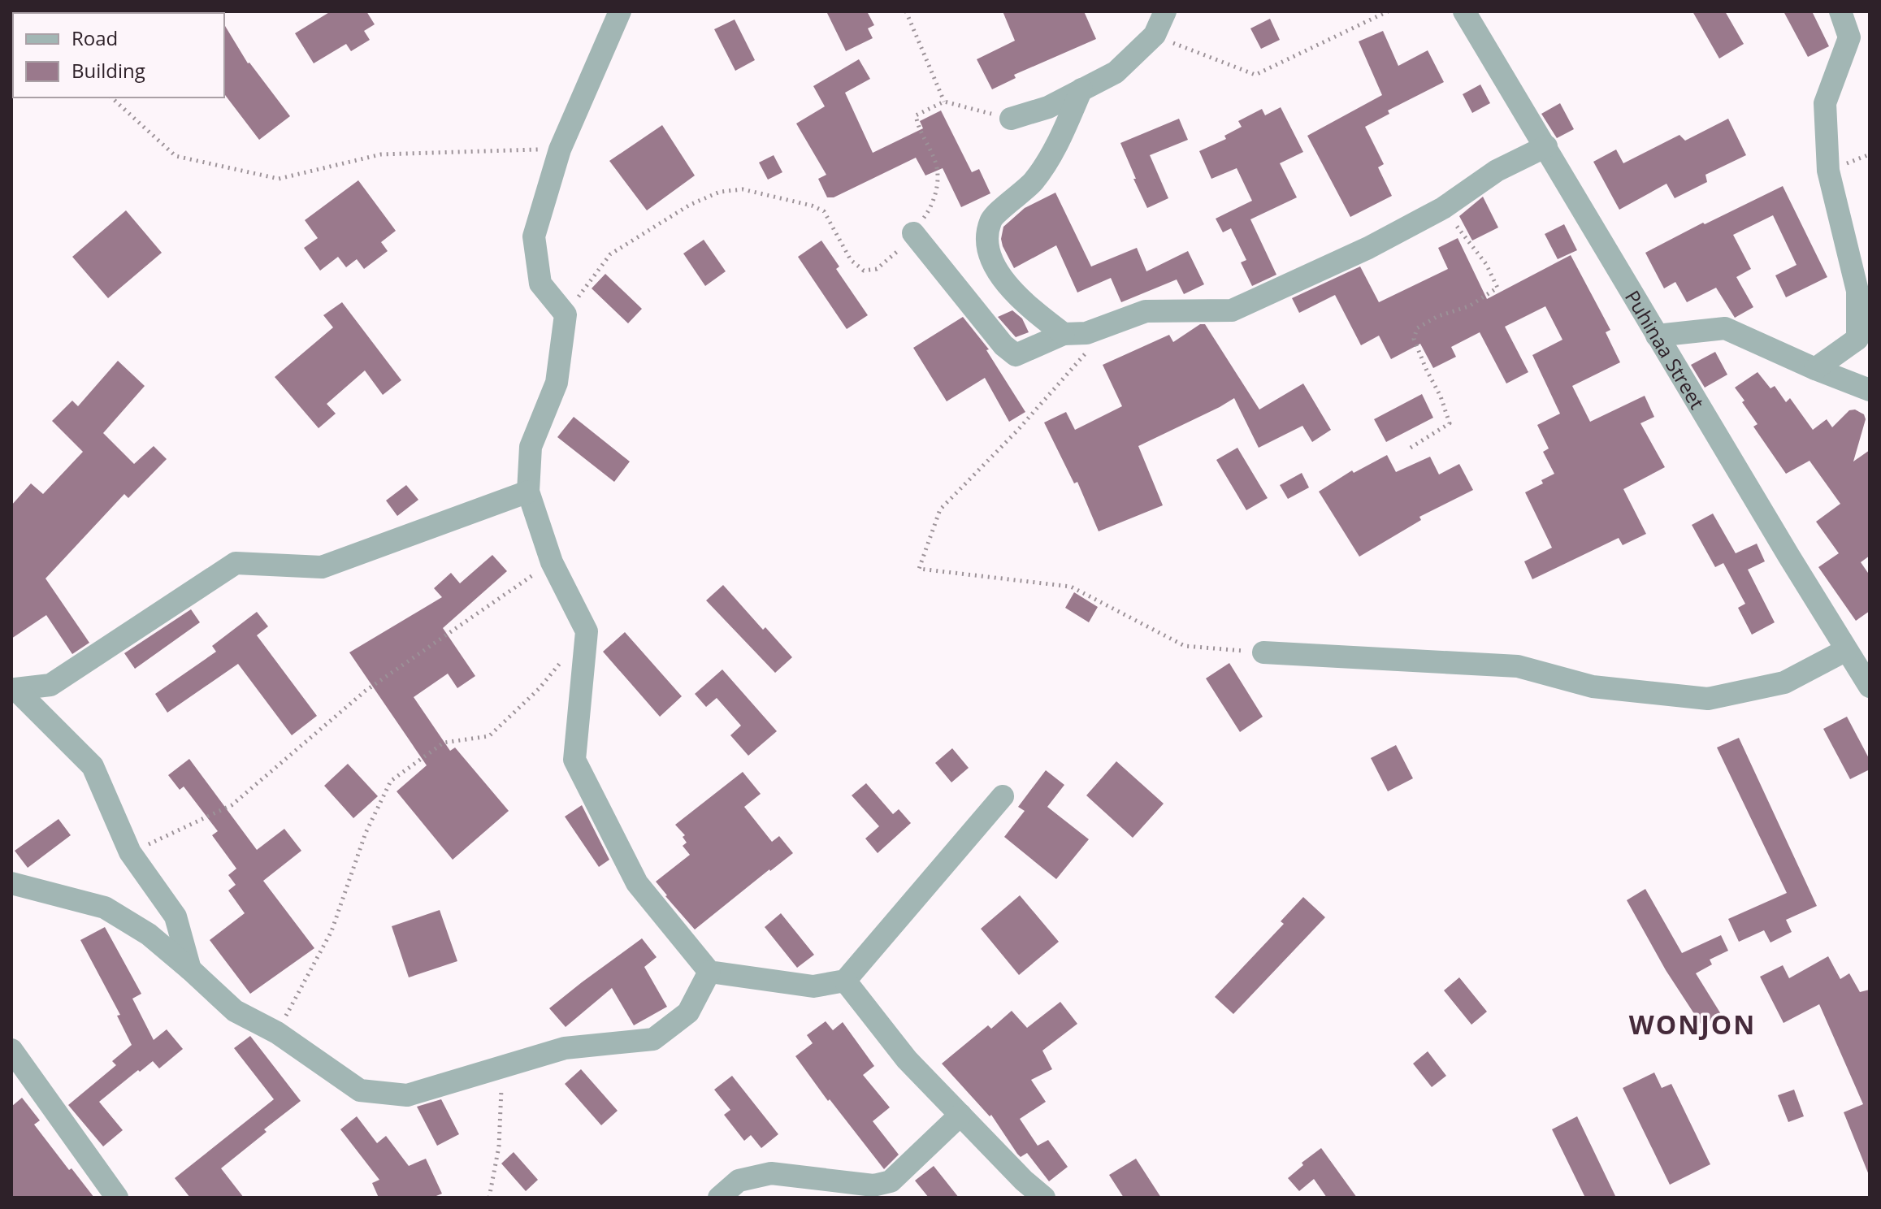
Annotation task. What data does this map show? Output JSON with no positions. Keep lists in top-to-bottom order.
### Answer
{
  "streets": {
    "street": ["Puhinaa Street"]
  },
  "districts": ["WONJON"],
  "legend": ["Road", "Building"]
}
